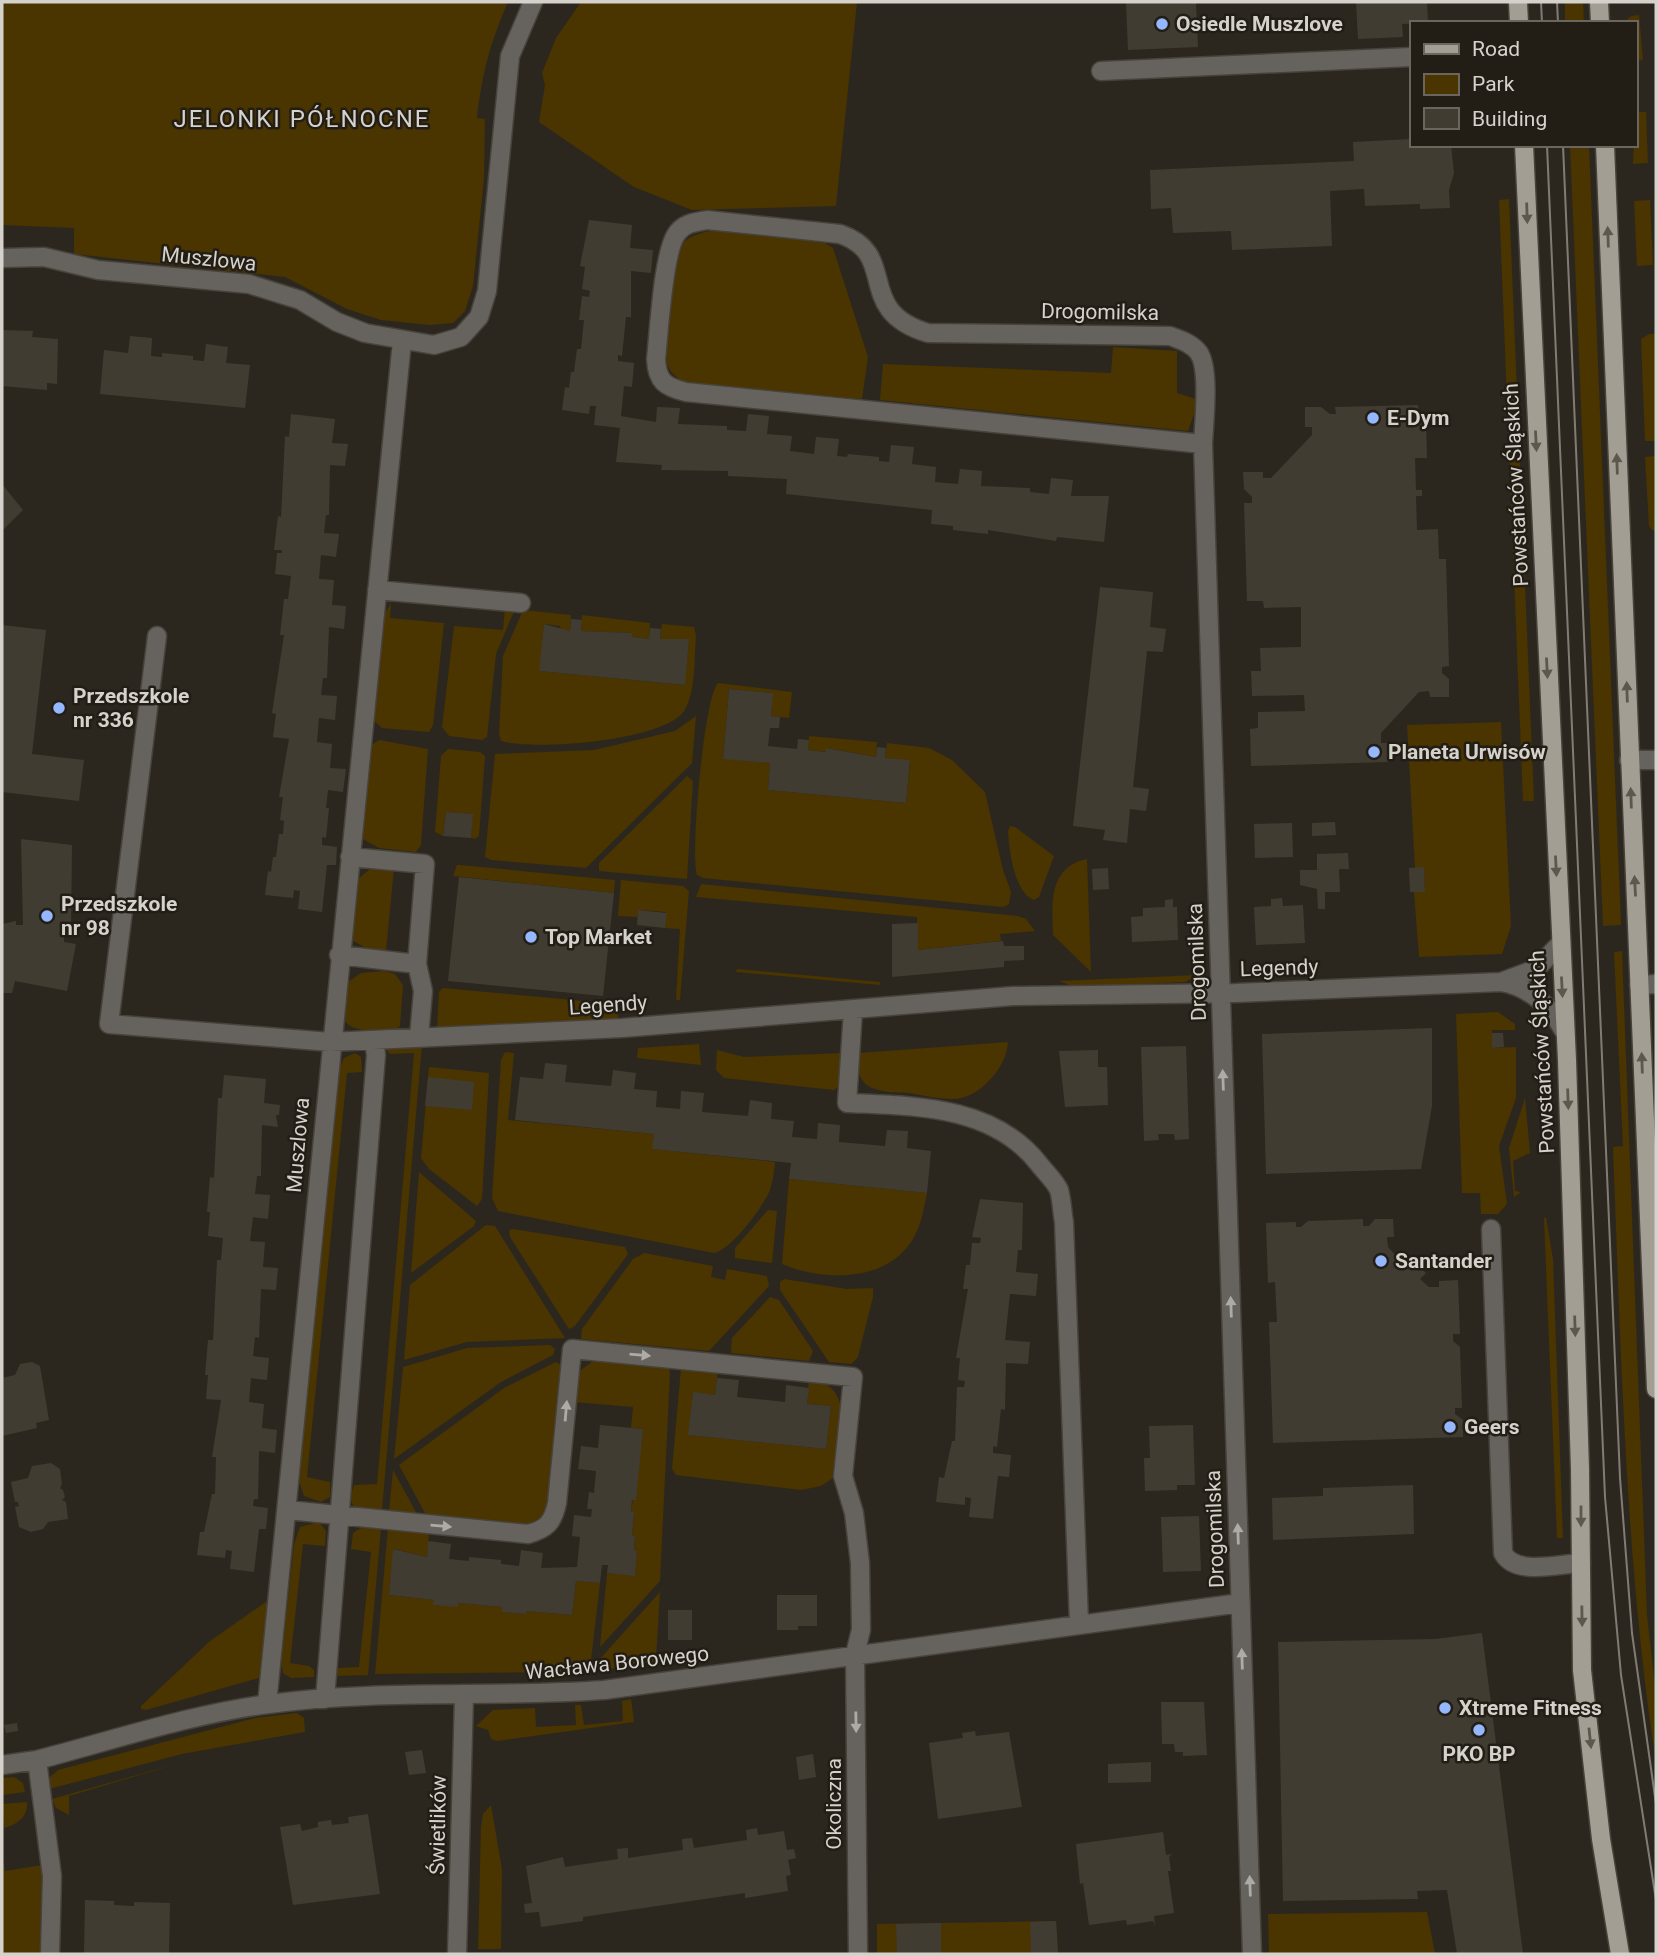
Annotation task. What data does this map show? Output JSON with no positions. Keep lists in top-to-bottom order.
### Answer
{
  "streets": {
    "main road": ["Powstańców Śląskich"],
    "street": [
      "Muszlowa",
      "Drogomilska",
      "Legendy",
      "Wacława Borowego",
      "Okoliczna",
      "Świetlików"
    ]
  },
  "crossings": [
    ["Muszlowa", "Legendy"],
    ["Muszlowa", "Wacława Borowego"],
    ["Drogomilska", "Legendy"],
    ["Drogomilska", "Wacława Borowego"],
    ["Powstańców Śląskich", "Legendy"],
    ["Wacława Borowego", "Okoliczna"],
    ["Wacława Borowego", "Świetlików"]
  ],
  "districts": ["JELONKI PÓŁNOCNE"],
  "places": [
    "Osiedle Muszlove",
    "E-Dym",
    "Przedszkole nr 336",
    "Planeta Urwisów",
    "Przedszkole nr 98",
    "Top Market",
    "Santander",
    "Geers",
    "Xtreme Fitness",
    "PKO BP"
  ],
  "legend": ["Road", "Park", "Building"]
}
